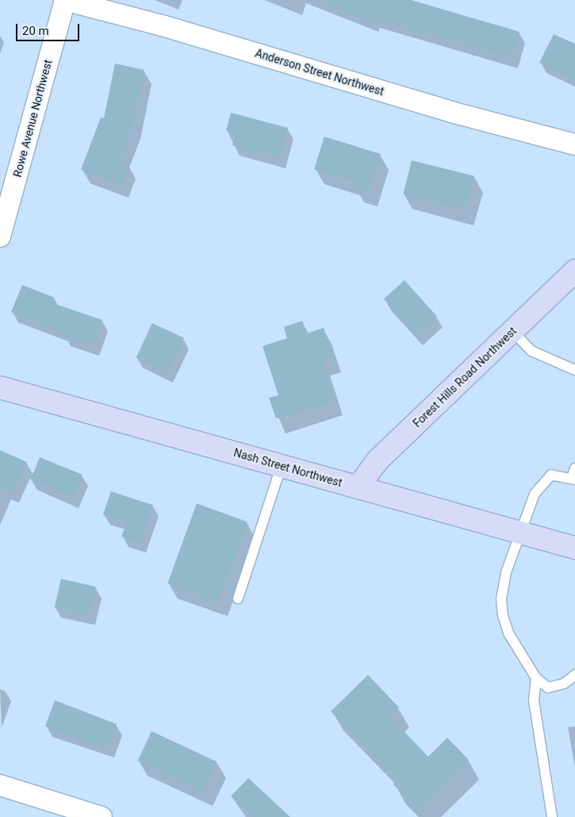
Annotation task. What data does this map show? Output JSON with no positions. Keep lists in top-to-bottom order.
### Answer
{
  "streets": {
    "main road": ["Forest Hills Road Northwest", "Nash Street Northwest"],
    "street": ["Anderson Street Northwest", "Rowe Avenue Northwest"]
  },
  "crossings": [
    ["Anderson Street Northwest", "Rowe Avenue Northwest"],
    ["Forest Hills Road Northwest", "Nash Street Northwest"]
  ],
  "scale_bar": "20 m"
}
